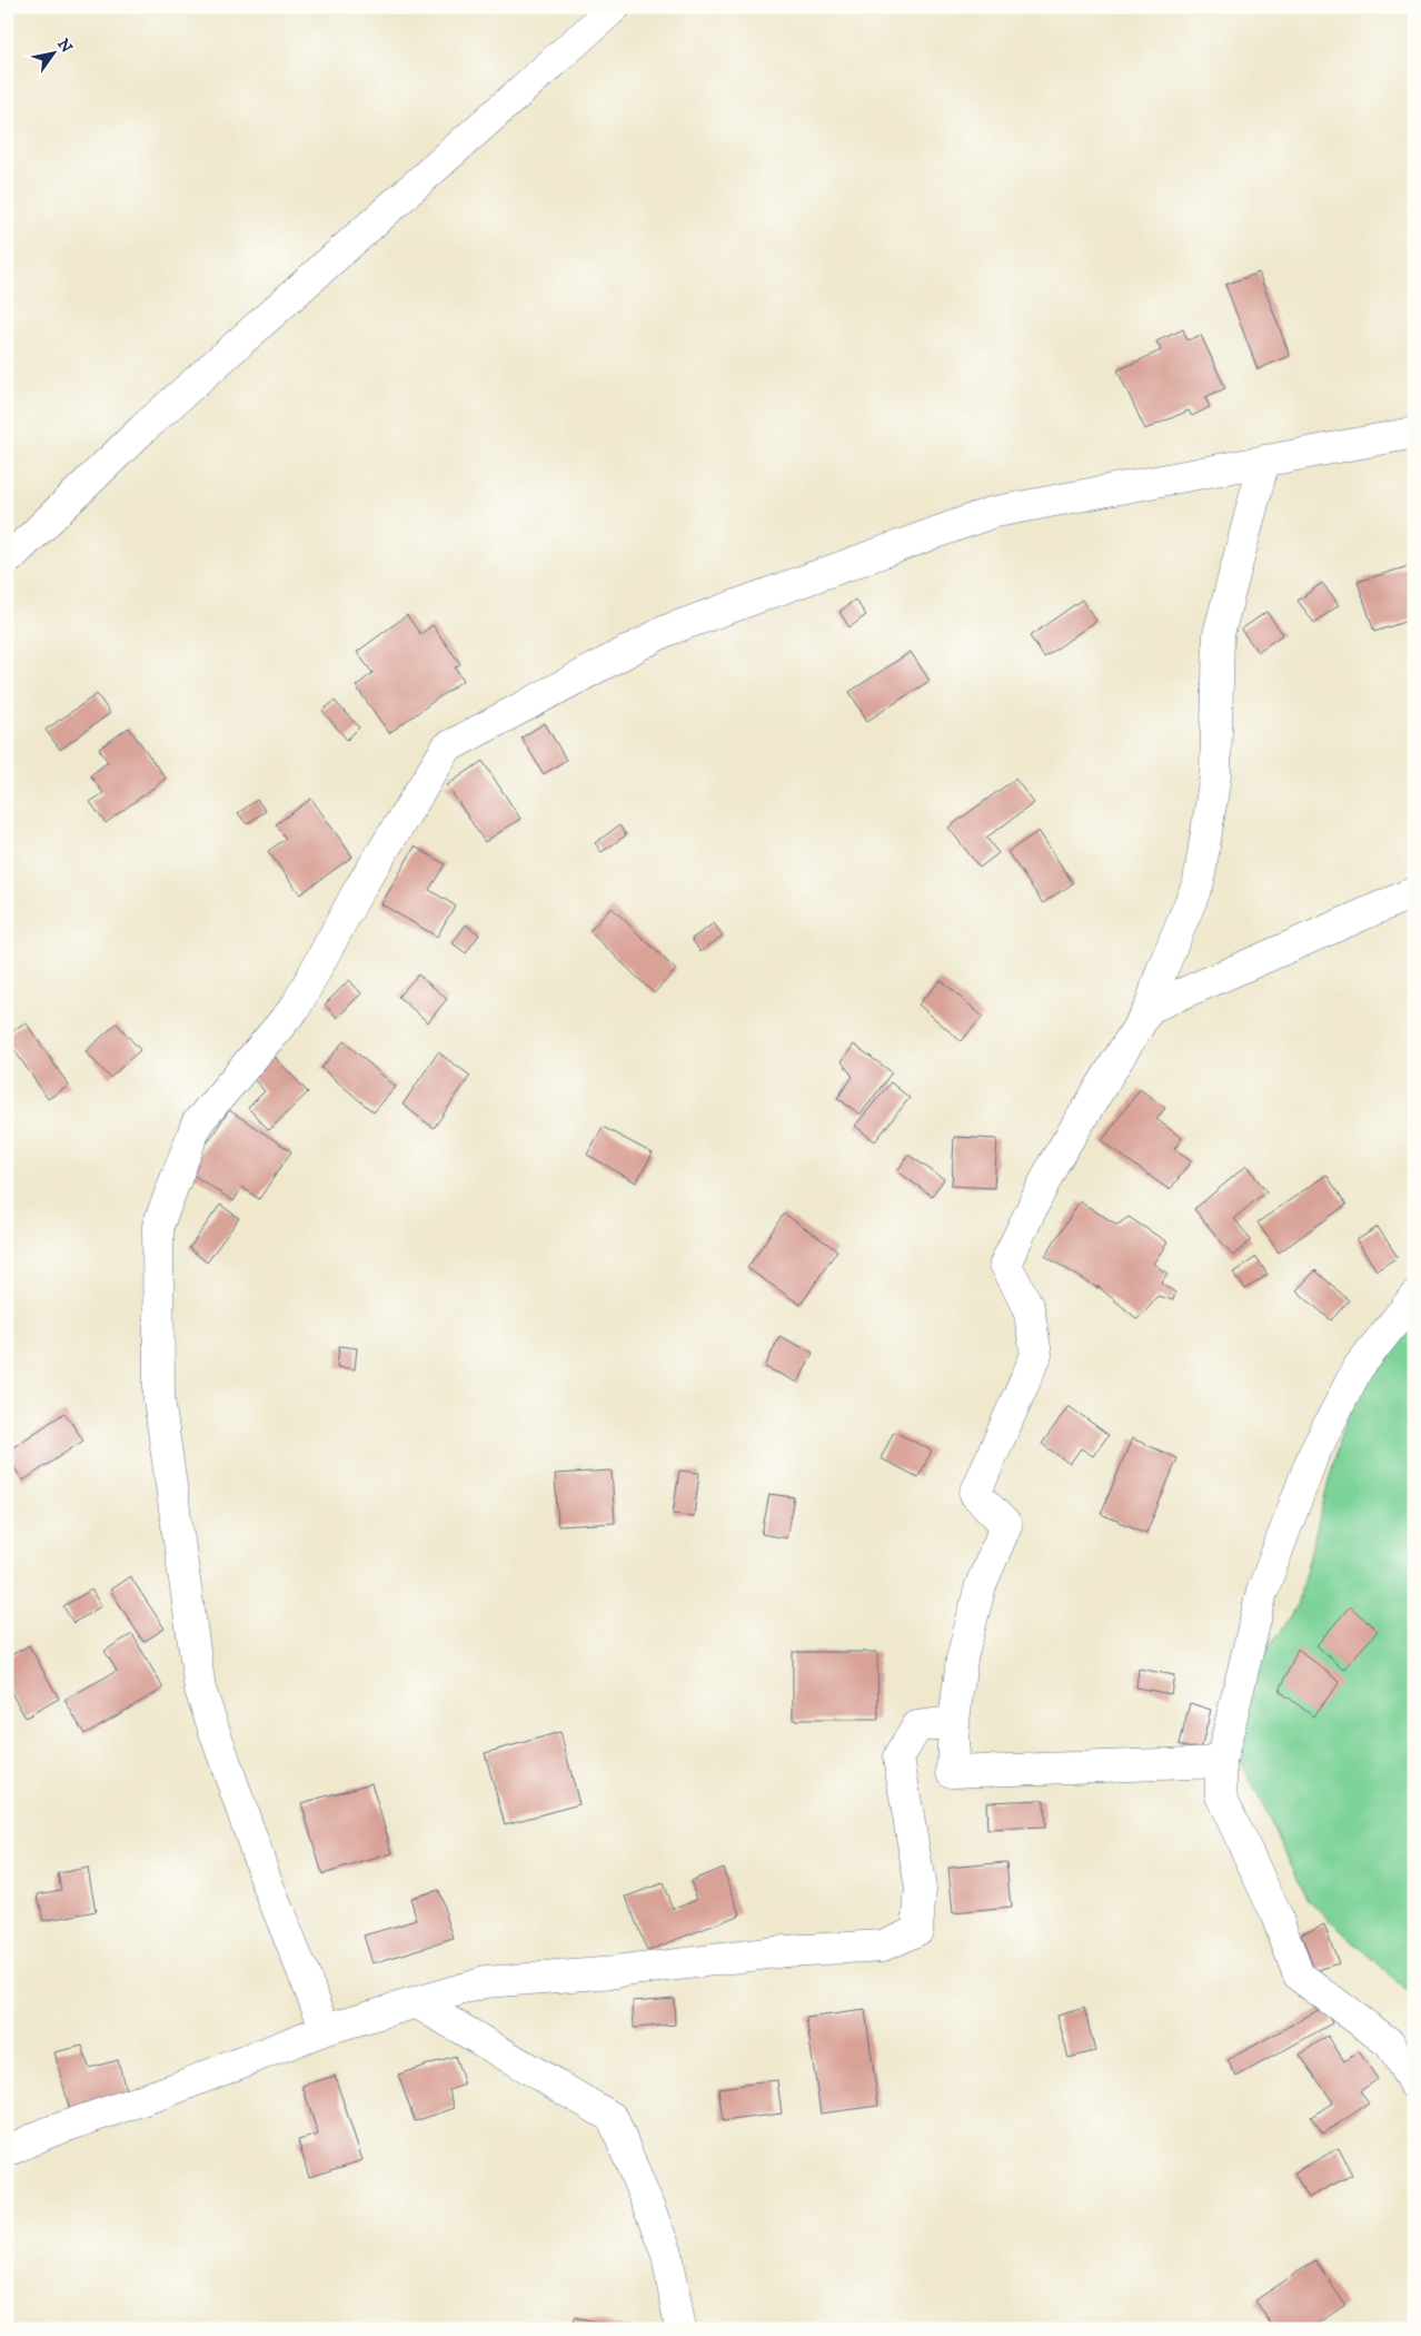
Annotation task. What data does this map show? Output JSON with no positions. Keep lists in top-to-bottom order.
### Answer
{
  "north": "top right"
}
